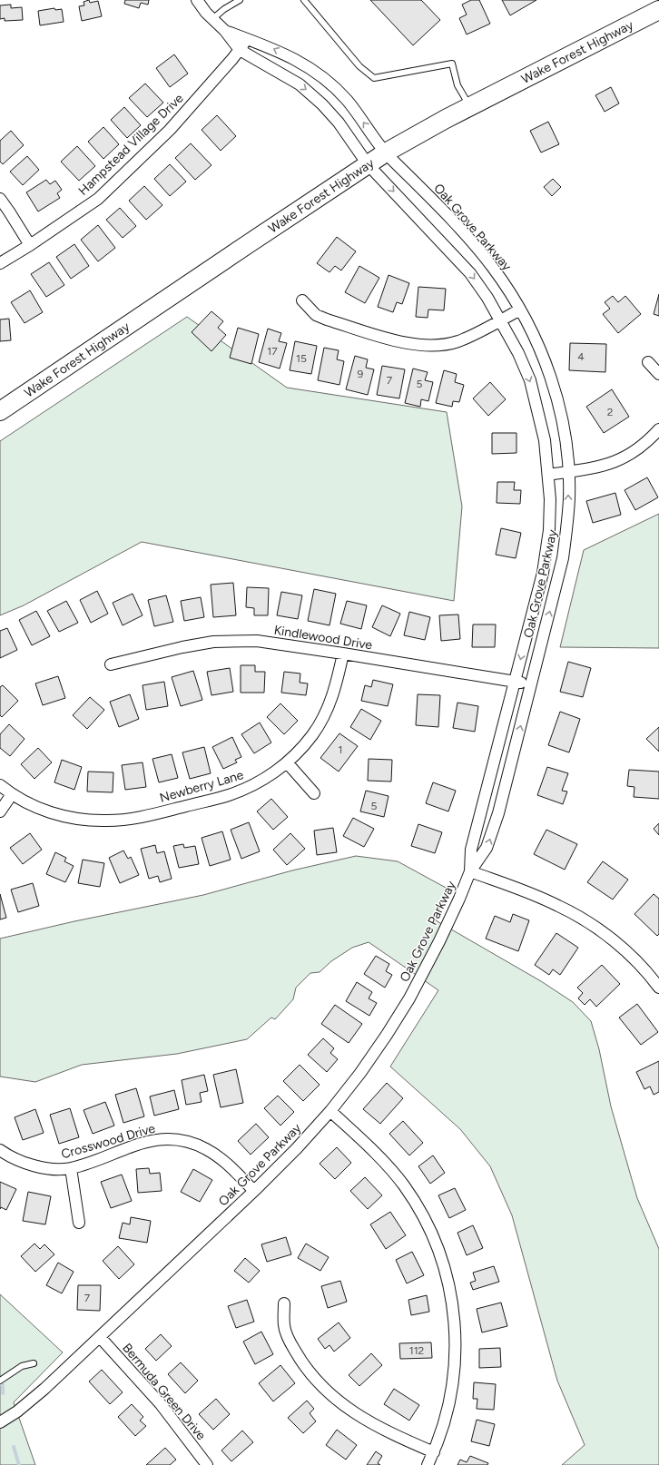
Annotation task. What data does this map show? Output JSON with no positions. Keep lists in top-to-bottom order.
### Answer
{
  "streets": {
    "highway": ["Wake Forest Highway"],
    "street": [
      "Hampstead Village Drive",
      "Oak Grove Parkway",
      "Kindlewood Drive",
      "Newberry Lane",
      "Crosswood Drive",
      "Bermuda Green Drive"
    ]
  },
  "crossings": [
    ["Wake Forest Highway", "Oak Grove Parkway"],
    ["Hampstead Village Drive", "Oak Grove Parkway"],
    ["Oak Grove Parkway", "Kindlewood Drive"],
    ["Oak Grove Parkway", "Crosswood Drive"],
    ["Oak Grove Parkway", "Bermuda Green Drive"],
    ["Kindlewood Drive", "Newberry Lane"]
  ],
  "house_numbers": [
    "17",
    "4",
    "15",
    "9",
    "7",
    "5",
    "2",
    "1",
    "5",
    "7",
    "112"
  ]
}
